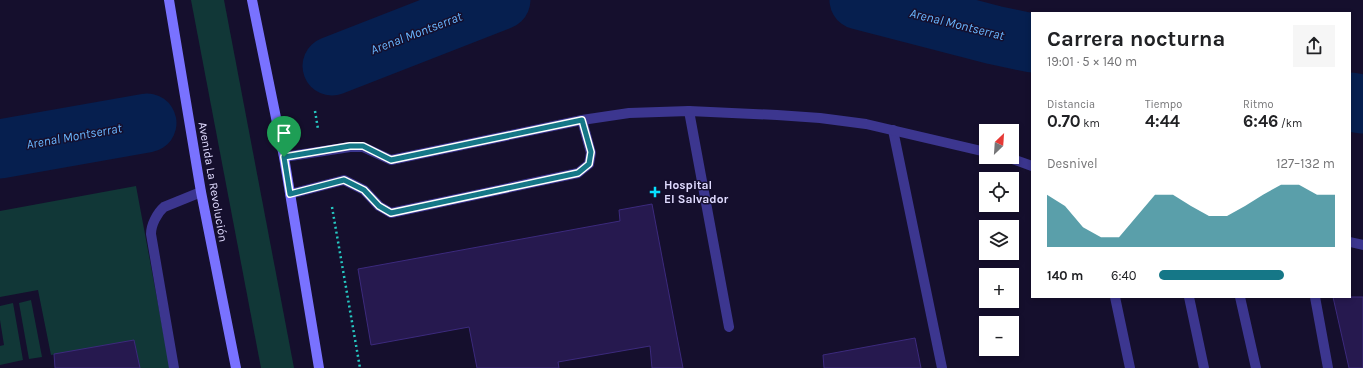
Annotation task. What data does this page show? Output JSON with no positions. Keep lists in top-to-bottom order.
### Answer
{
  "streets": {
    "main road": ["Avenida La Revolución"]
  },
  "water": ["Arenal Montserrat"],
  "places": {
    "health": ["Hospital El Salvador"]
  },
  "north": "top right",
  "page": {
    "heading": ["Carrera nocturna", "19:01 · 5 × 140 m"],
    "stats": [
      ["Distancia", "0.70 km"],
      ["Tiempo", "4:44"],
      ["Ritmo", "6:46 /km"]
    ],
    "map_buttons": ["+", "−"],
    "chart": ["Desnivel", "127–132 m"],
    "list": [
      {
        "name": "140 m",
        "note": "6:40"
      }
    ]
  }
}
